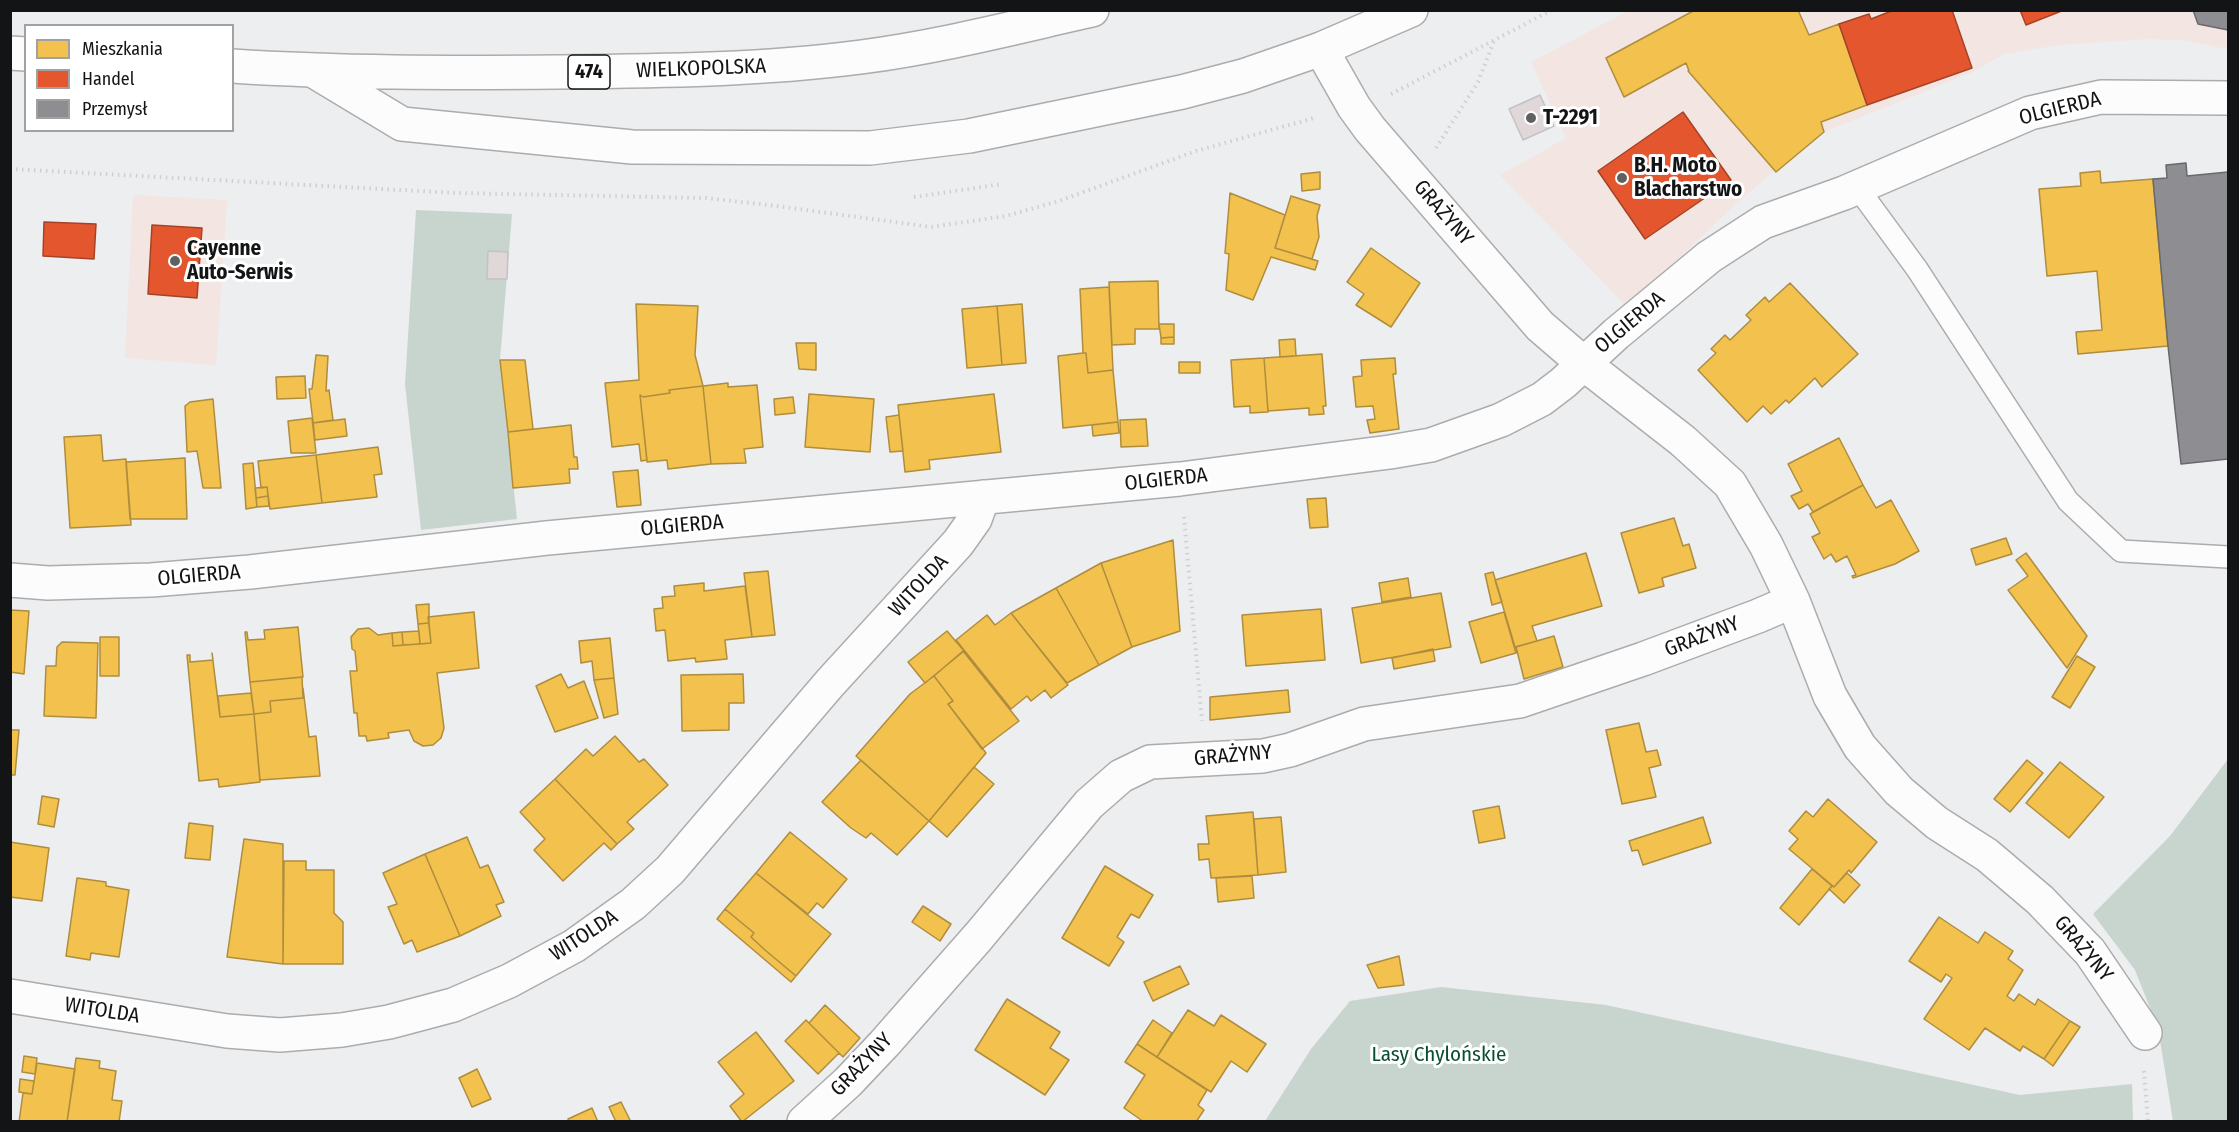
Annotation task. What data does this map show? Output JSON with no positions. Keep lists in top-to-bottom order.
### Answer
{
  "streets": {
    "street": [
      "WIELKOPOLSKA",
      "474",
      "OLGIERDA",
      "GRAŻYNY",
      "WITOLDA"
    ]
  },
  "crossings": [
    ["OLGIERDA", "GRAŻYNY"],
    ["OLGIERDA", "WITOLDA"]
  ],
  "parks": ["Lasy Chylońskie"],
  "places": ["T-2291", "B.H. Moto Blacharstwo", "Cayenne Auto-Serwis"],
  "legend": ["Mieszkania", "Handel", "Przemysł"]
}
